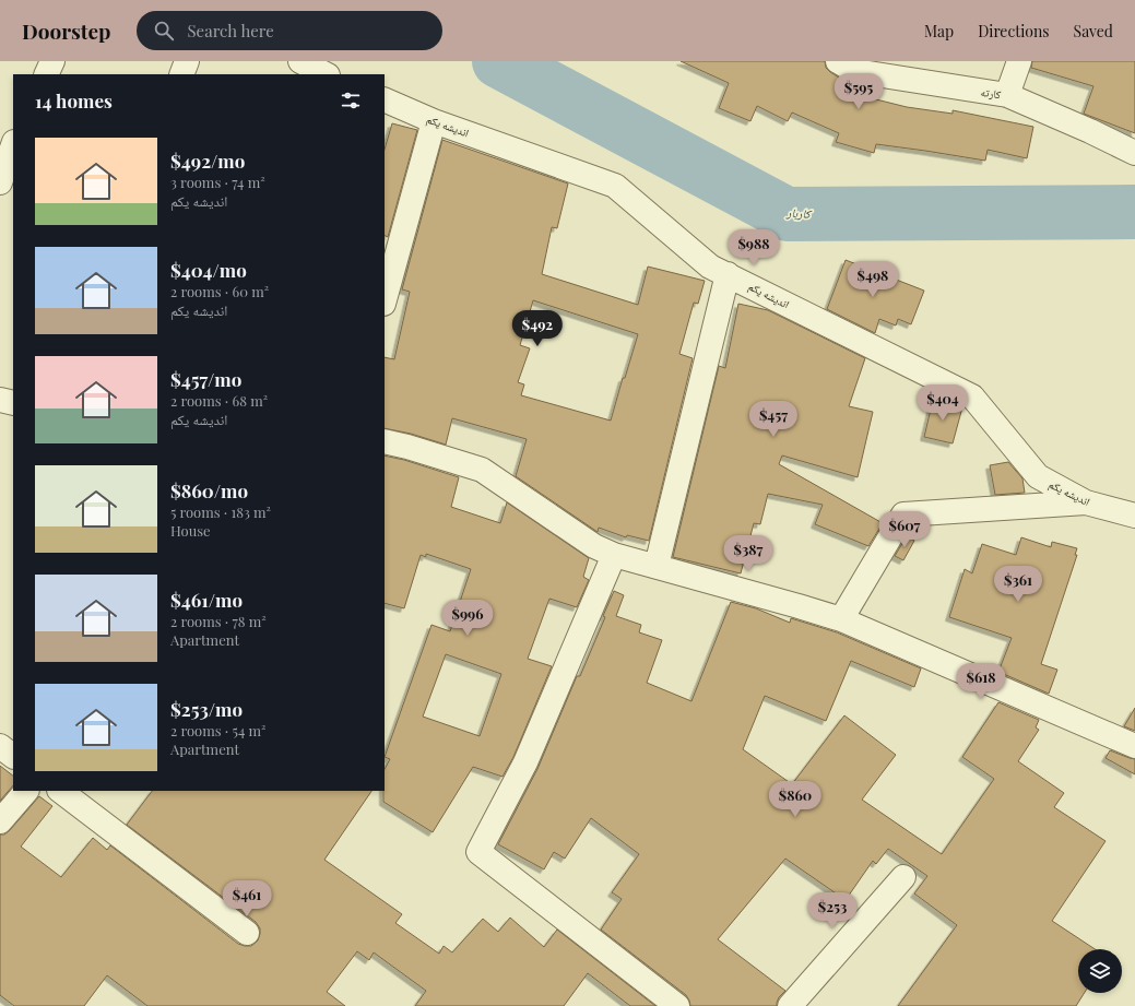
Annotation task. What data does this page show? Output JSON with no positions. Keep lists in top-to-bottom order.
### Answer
{
  "streets": {
    "street": ["کارته", "اندیشه یکم"]
  },
  "water": ["کاربار"],
  "page": {
    "header": "Doorstep",
    "search": "Search here",
    "nav": ["Map", "Directions", "Saved"],
    "price": [
      "$595",
      "$988",
      "$498",
      "$492",
      "$404",
      "$457",
      "$607",
      "$387",
      "$361",
      "$996",
      "$618",
      "$860",
      "$461",
      "$253"
    ],
    "heading": "14 homes",
    "list": [
      {
        "name": "$492/mo",
        "note": "3 rooms · 74 m² · اندیشه یکم"
      },
      {
        "name": "$404/mo",
        "note": "2 rooms · 60 m² · اندیشه یکم"
      },
      {
        "name": "$457/mo",
        "note": "2 rooms · 68 m² · اندیشه یکم"
      },
      {
        "name": "$860/mo",
        "note": "5 rooms · 183 m² · House"
      },
      {
        "name": "$461/mo",
        "note": "2 rooms · 78 m² · Apartment"
      },
      {
        "name": "$253/mo",
        "note": "2 rooms · 54 m² · Apartment"
      }
    ]
  }
}
